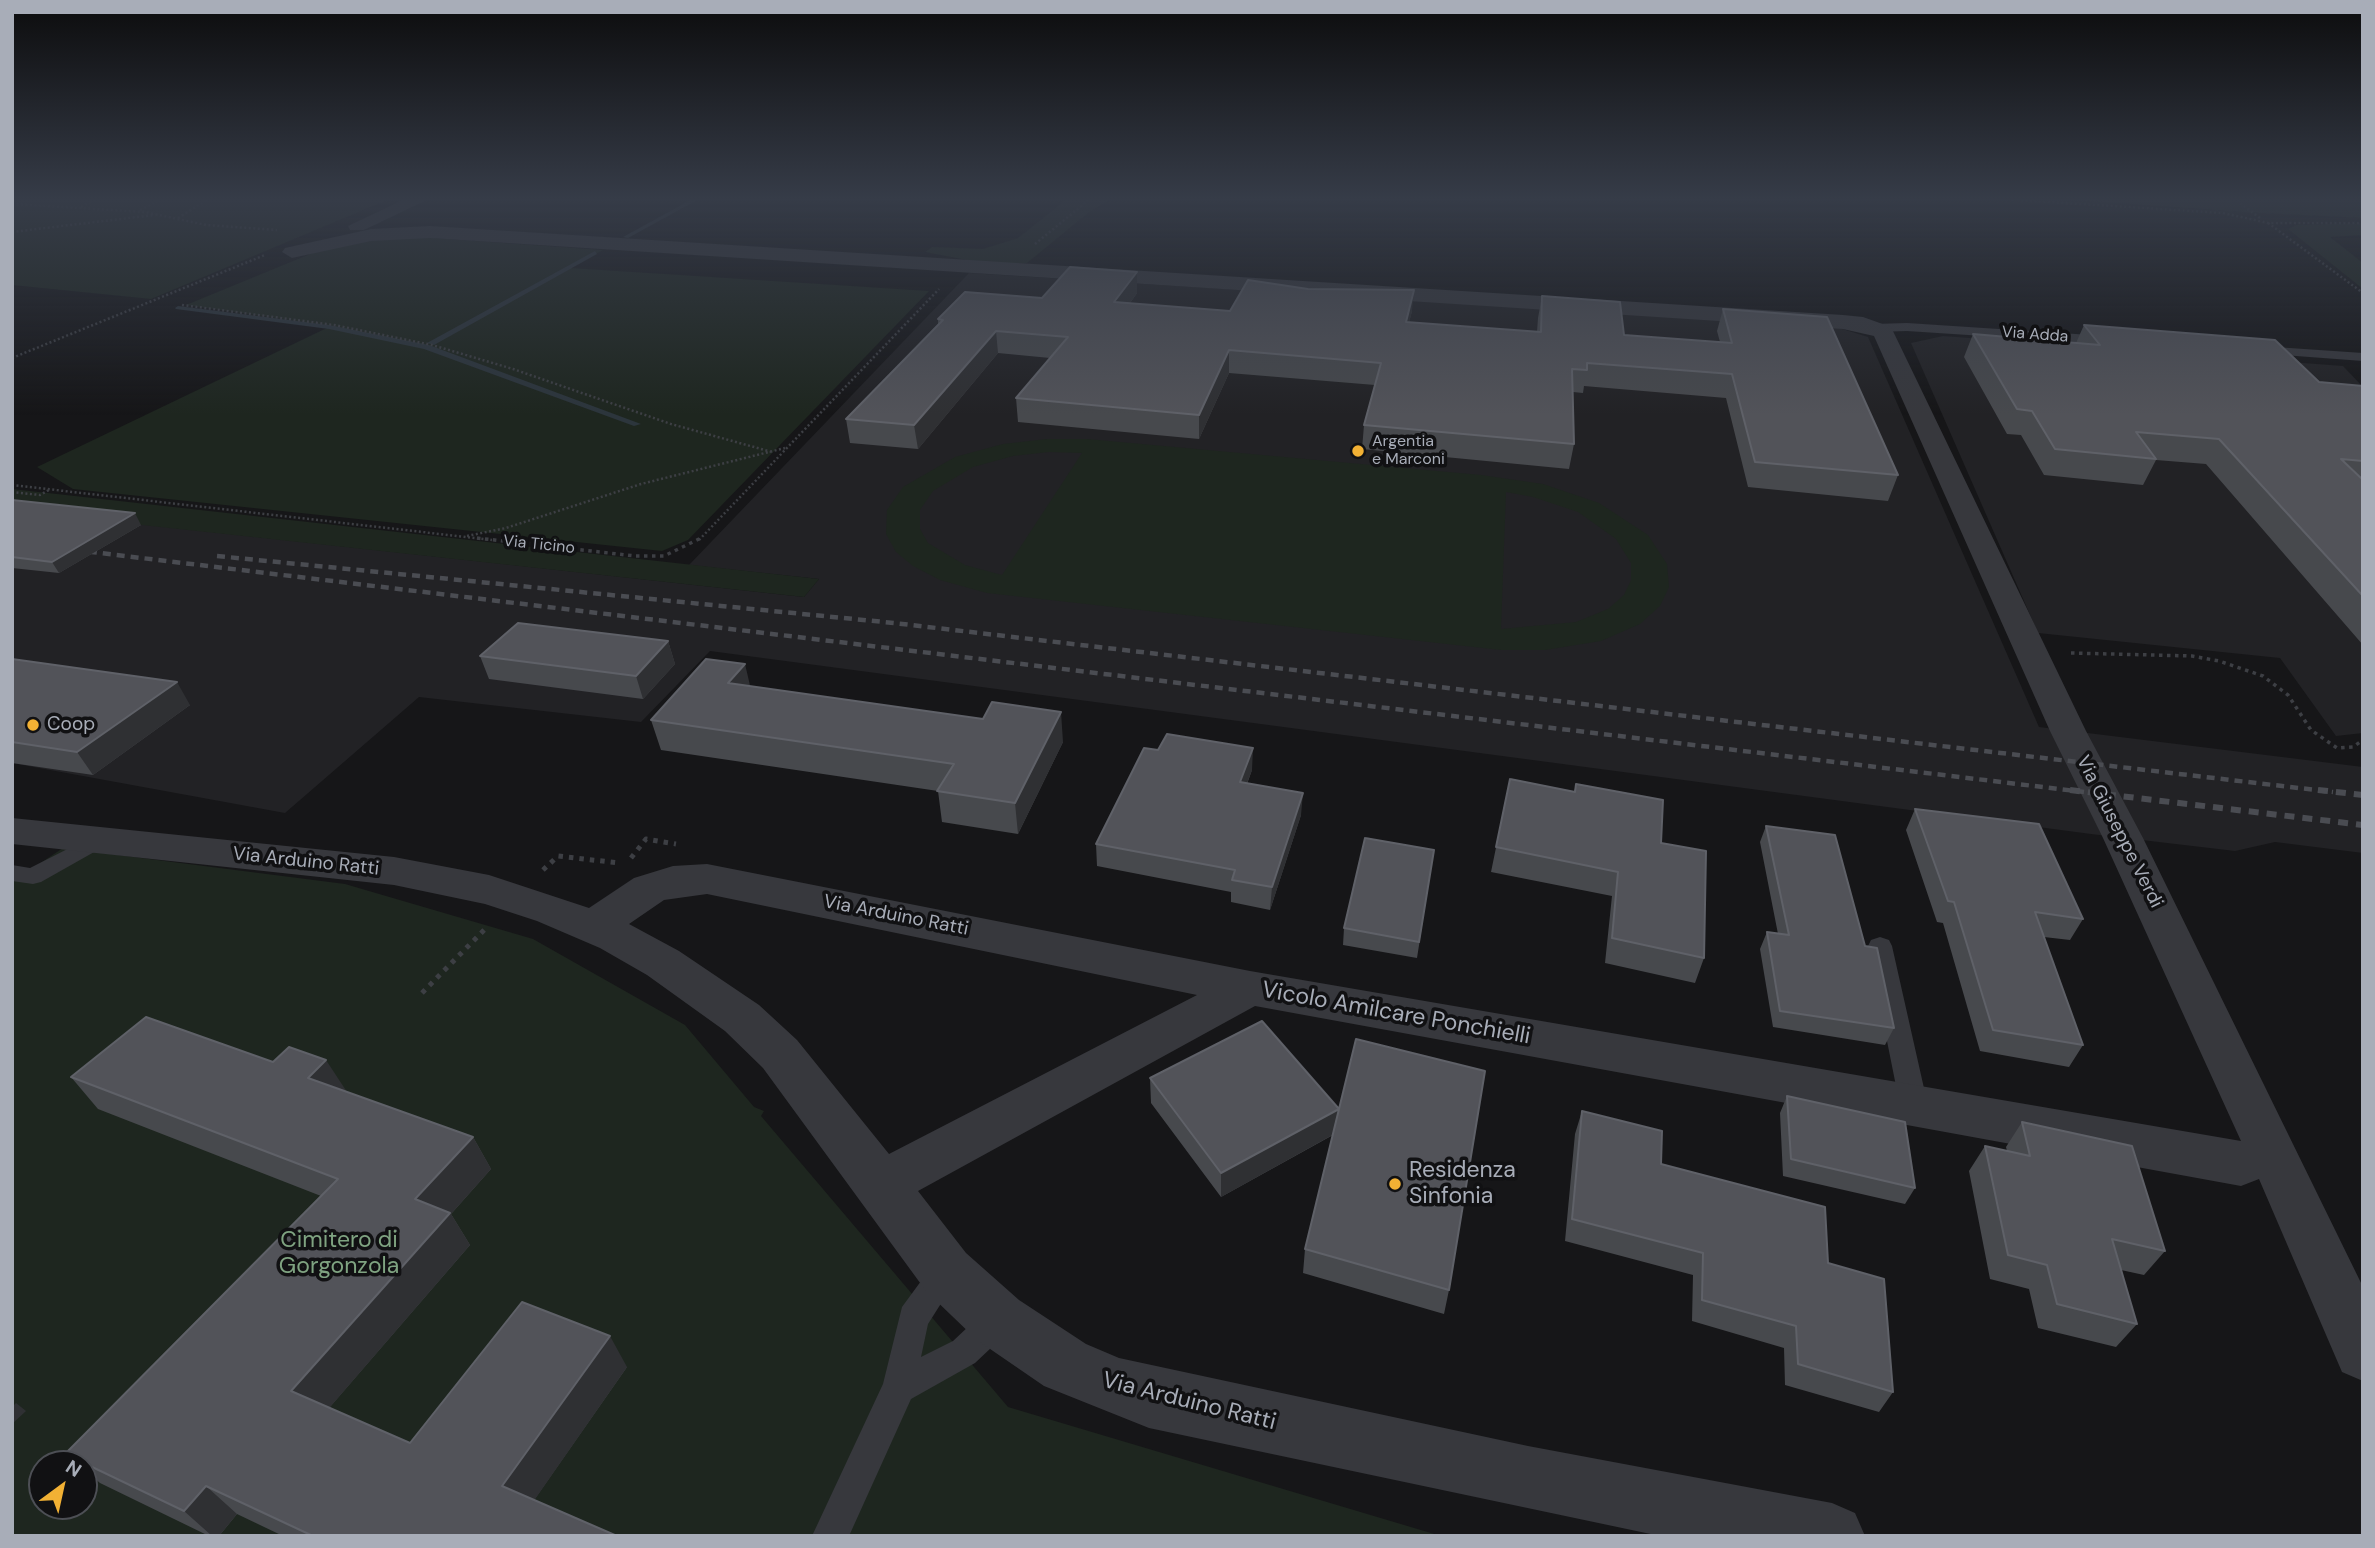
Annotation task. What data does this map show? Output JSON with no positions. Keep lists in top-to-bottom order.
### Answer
{
  "streets": {
    "street": [
      "Via Adda",
      "Via Giuseppe Verdi",
      "Via Arduino Ratti",
      "Vicolo Amilcare Ponchielli"
    ],
    "path": ["Via Ticino"]
  },
  "crossings": [
    ["Via Adda", "Via Ticino"],
    ["Via Adda", "Via Giuseppe Verdi"],
    ["Via Arduino Ratti", "Vicolo Amilcare Ponchielli"]
  ],
  "parks": ["Cimitero di Gorgonzola"],
  "places": ["Argentia e Marconi", "Coop", "Residenza Sinfonia"],
  "north": "top right"
}
